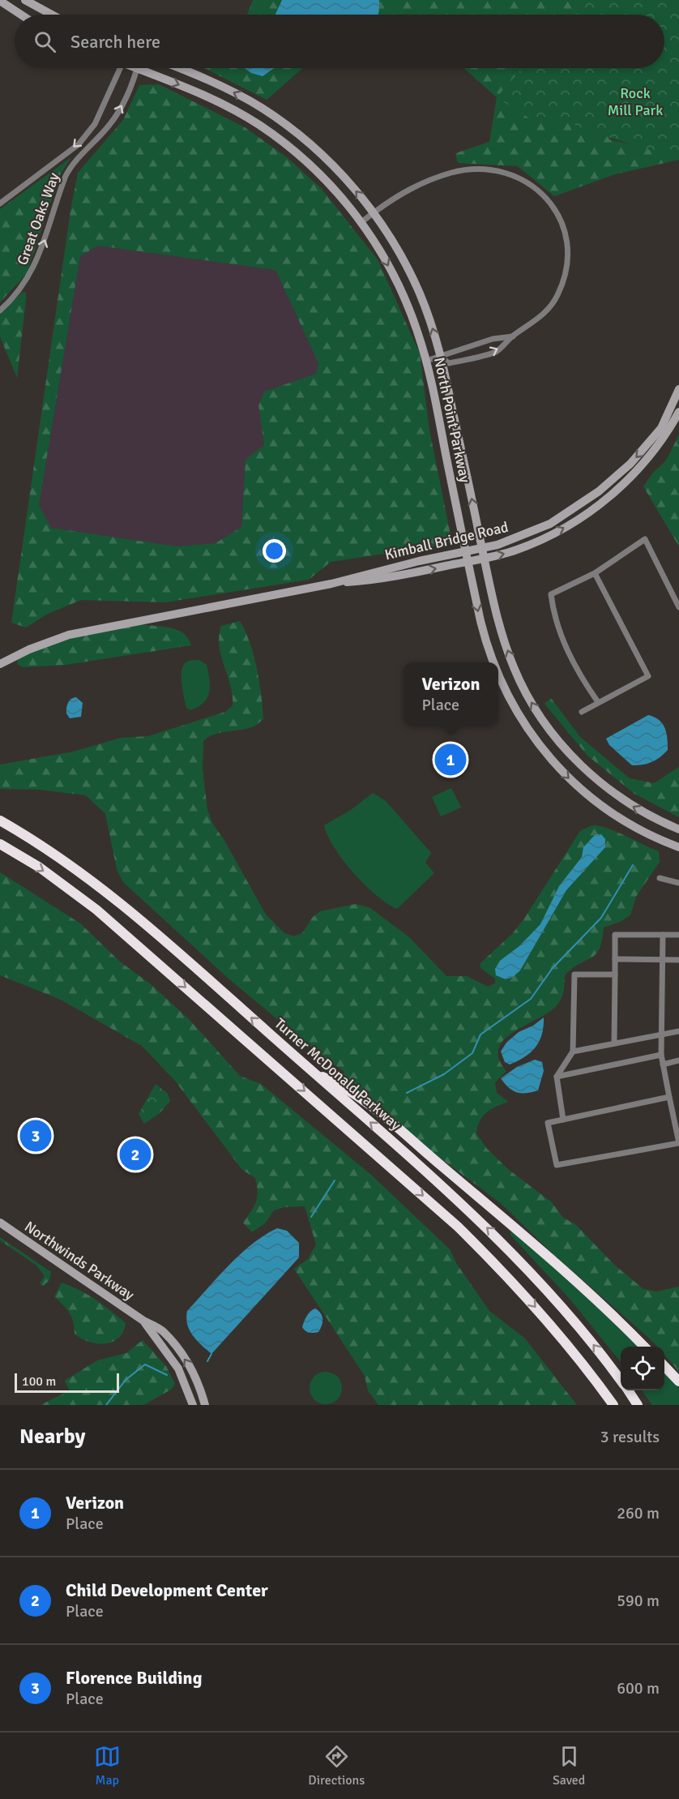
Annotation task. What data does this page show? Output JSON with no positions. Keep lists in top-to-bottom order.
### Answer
{
  "streets": {
    "highway": ["Turner McDonald Parkway"],
    "street": [
      "Great Oaks Way",
      "North Point Parkway",
      "Kimball Bridge Road",
      "Northwinds Parkway"
    ]
  },
  "crossings": [
    ["North Point Parkway", "Kimball Bridge Road"]
  ],
  "parks": ["Rock Mill Park"],
  "scale_bar": "100 m",
  "page": {
    "search": "Search here",
    "popup": ["Verizon", "Place"],
    "pins": ["1", "3", "2"],
    "scale": "100 m",
    "heading": ["Nearby", "3 results"],
    "list": [
      {
        "mark": "1",
        "name": "Verizon",
        "note": "Place",
        "value": "260 m"
      },
      {
        "mark": "2",
        "name": "Child Development Center",
        "note": "Place",
        "value": "590 m"
      },
      {
        "mark": "3",
        "name": "Florence Building",
        "note": "Place",
        "value": "600 m"
      }
    ],
    "nav": ["Map", "Directions", "Saved"]
  }
}
